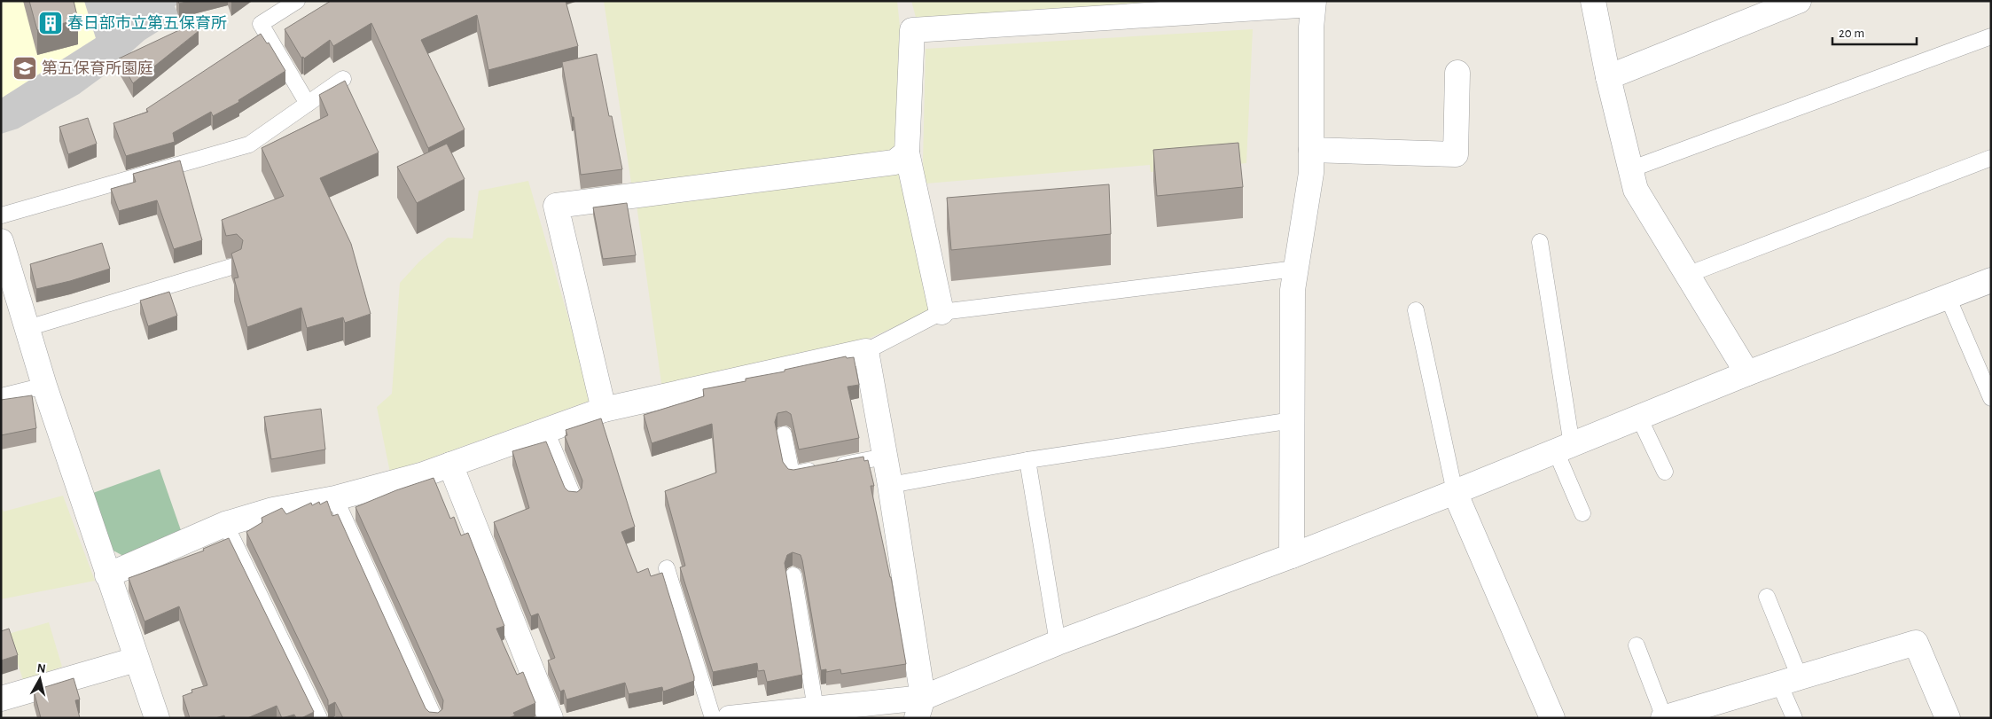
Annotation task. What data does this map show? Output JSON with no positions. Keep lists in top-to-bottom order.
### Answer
{
  "places": {
    "building": ["春日部市立第五保育所"],
    "school or university": ["第五保育所園庭"]
  },
  "scale_bar": "20 m",
  "north": "top"
}
